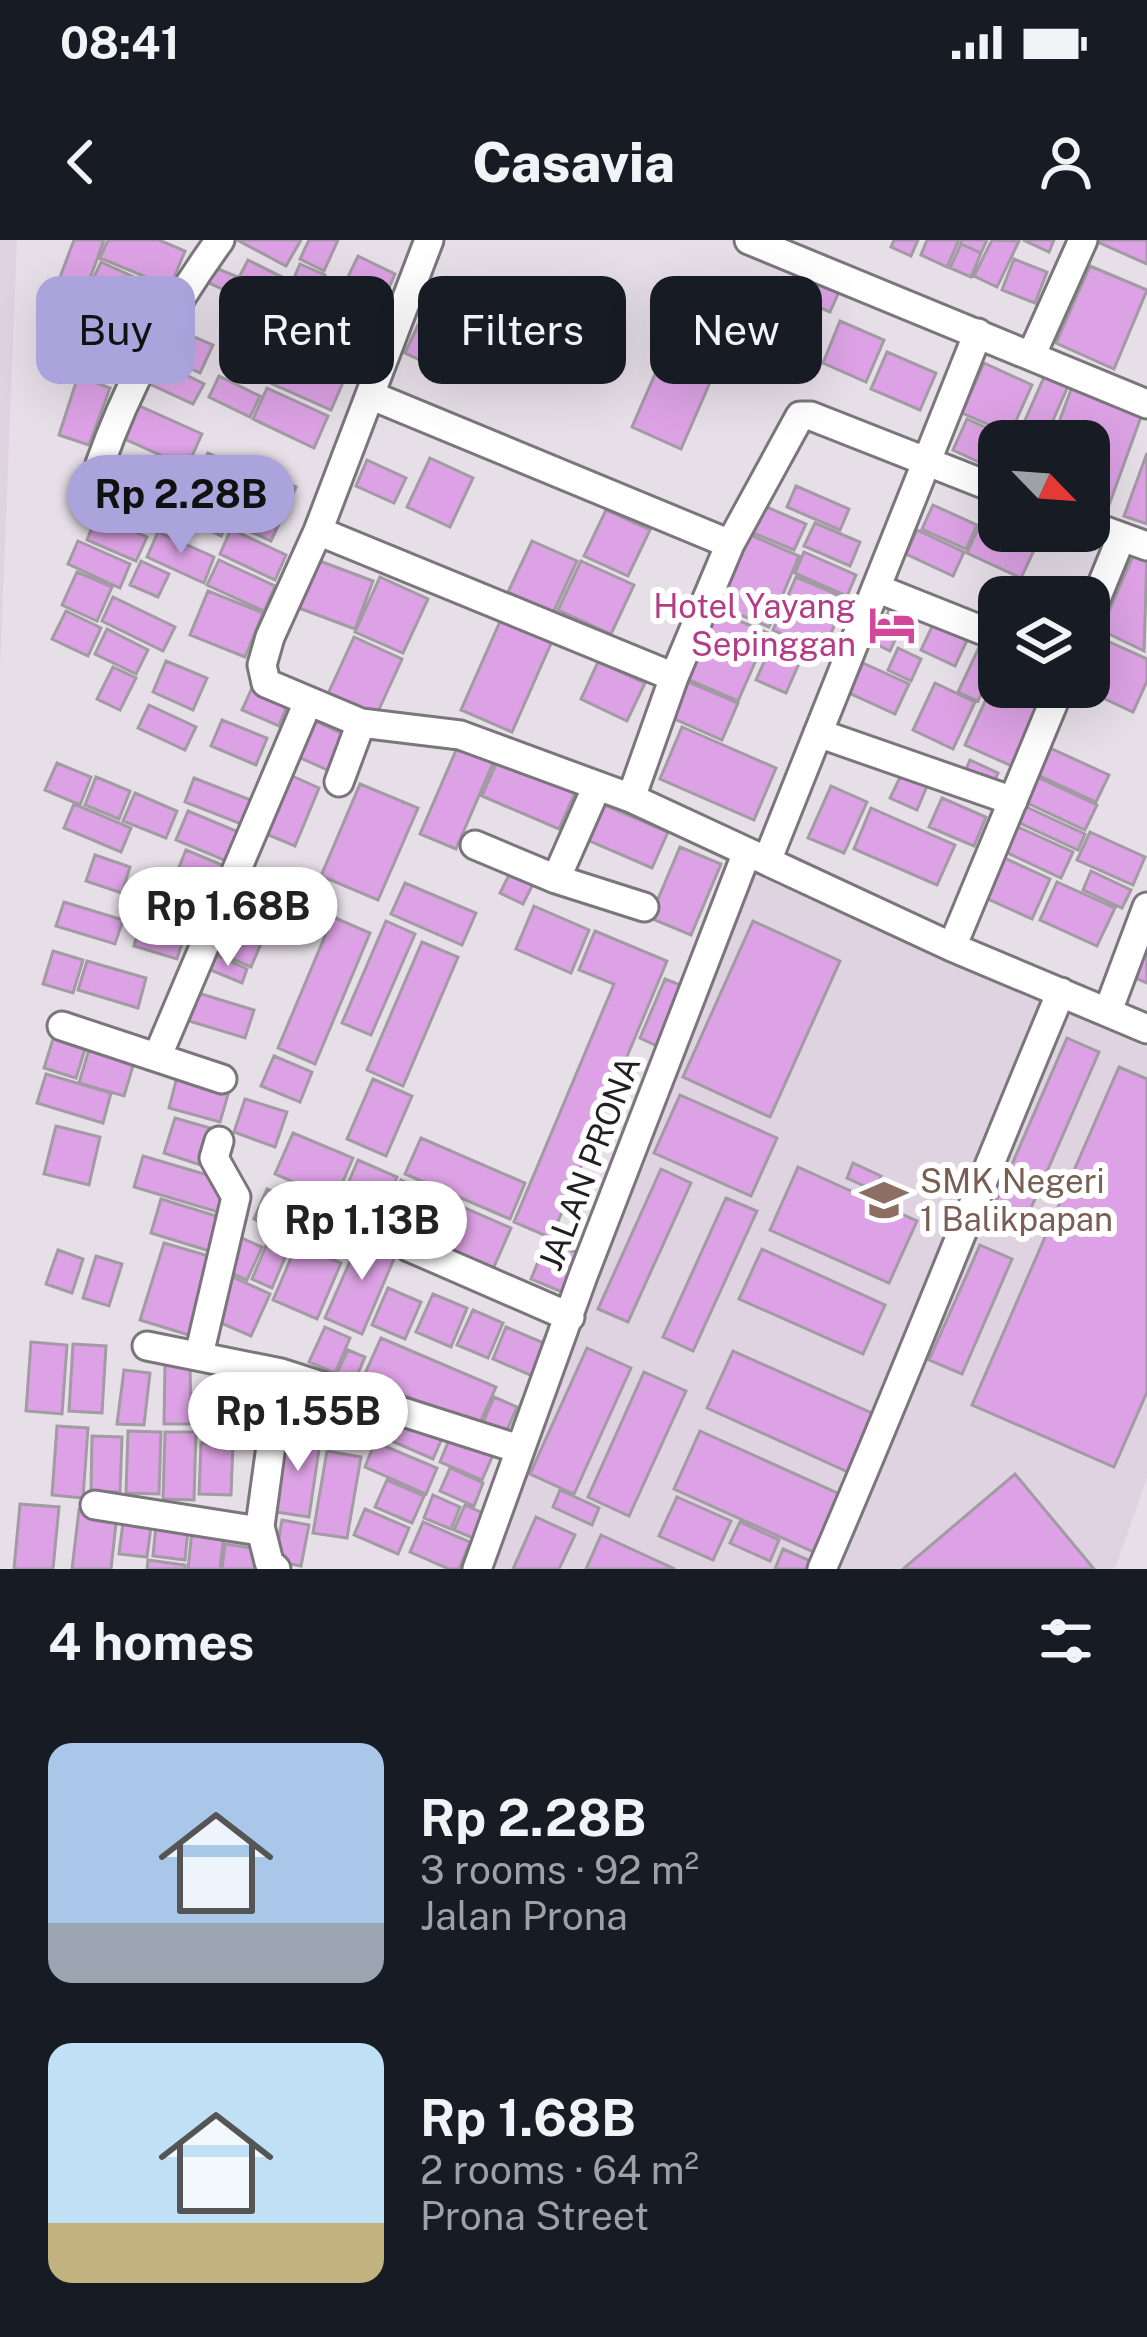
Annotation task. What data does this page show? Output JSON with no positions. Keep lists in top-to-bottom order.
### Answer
{
  "streets": {
    "street": ["JALAN PRONA"]
  },
  "places": {
    "hotel": ["Hotel Yayang Sepinggan"],
    "school or university": ["SMK Negeri 1 Balikpapan"]
  },
  "north": "bottom right",
  "page": {
    "status": "08:41",
    "header": "Casavia",
    "chip": [
      "Buy",
      "Rent",
      "Filters",
      "New"
    ],
    "price": [
      "Rp 2.28B",
      "Rp 1.68B",
      "Rp 1.13B",
      "Rp 1.55B"
    ],
    "heading": "4 homes",
    "list": [
      {
        "name": "Rp 2.28B",
        "note": "3 rooms · 92 m² · Jalan Prona"
      },
      {
        "name": "Rp 1.68B",
        "note": "2 rooms · 64 m² · Prona Street"
      }
    ]
  }
}
